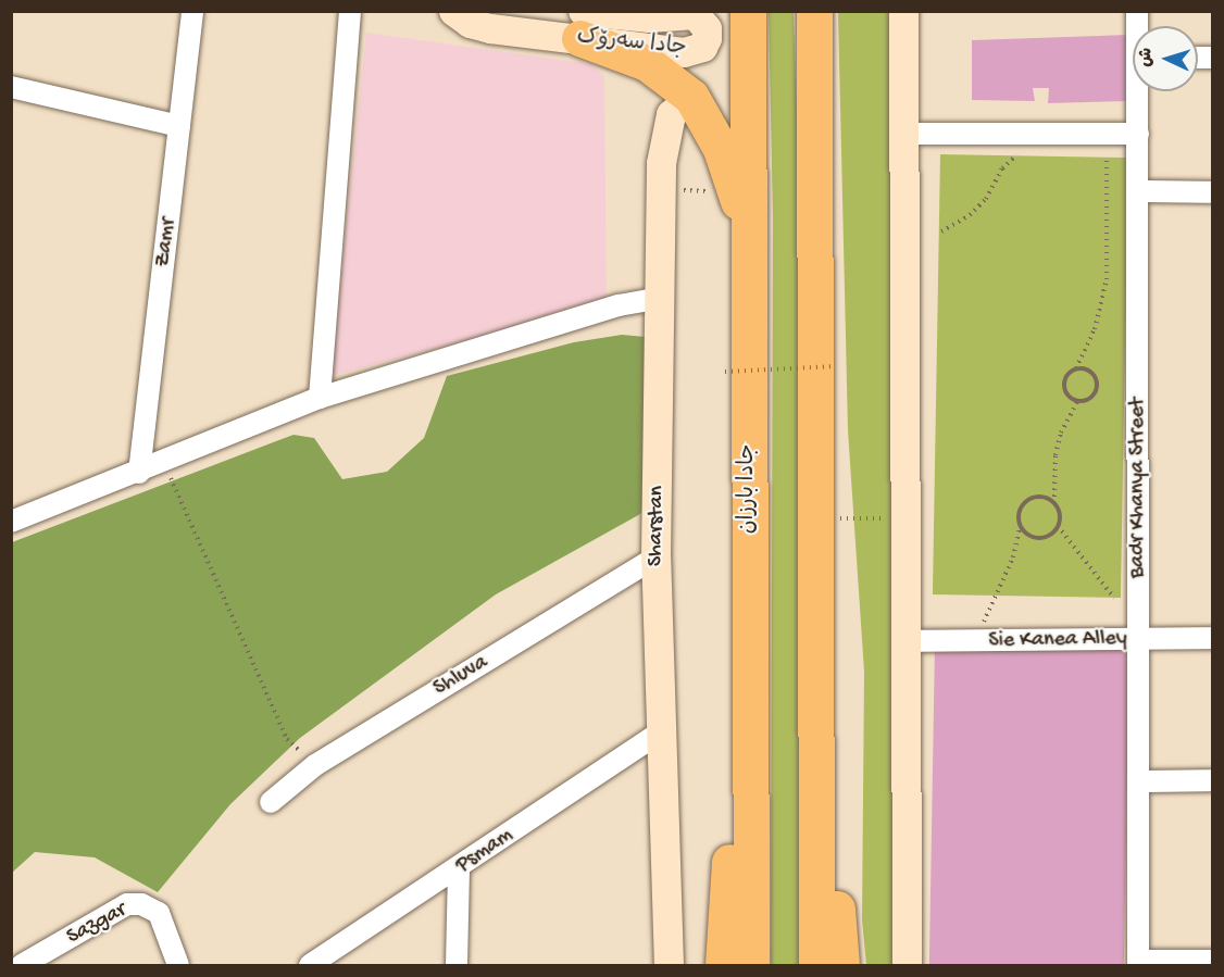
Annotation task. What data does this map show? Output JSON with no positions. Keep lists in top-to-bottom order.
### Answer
{
  "streets": {
    "highway": ["جادا بارزان"],
    "main road": ["جادا سەرۆک", "Sharstan"],
    "street": [
      "Zamr",
      "Badr Khanya Street",
      "Sie Kanea Alley",
      "Shluva",
      "Psmam",
      "Sazgar"
    ]
  },
  "crossings": [
    ["Badr Khanya Street", "Sie Kanea Alley"],
    ["Sharstan", "Shluva"],
    ["Sharstan", "Psmam"]
  ],
  "north": "left"
}
